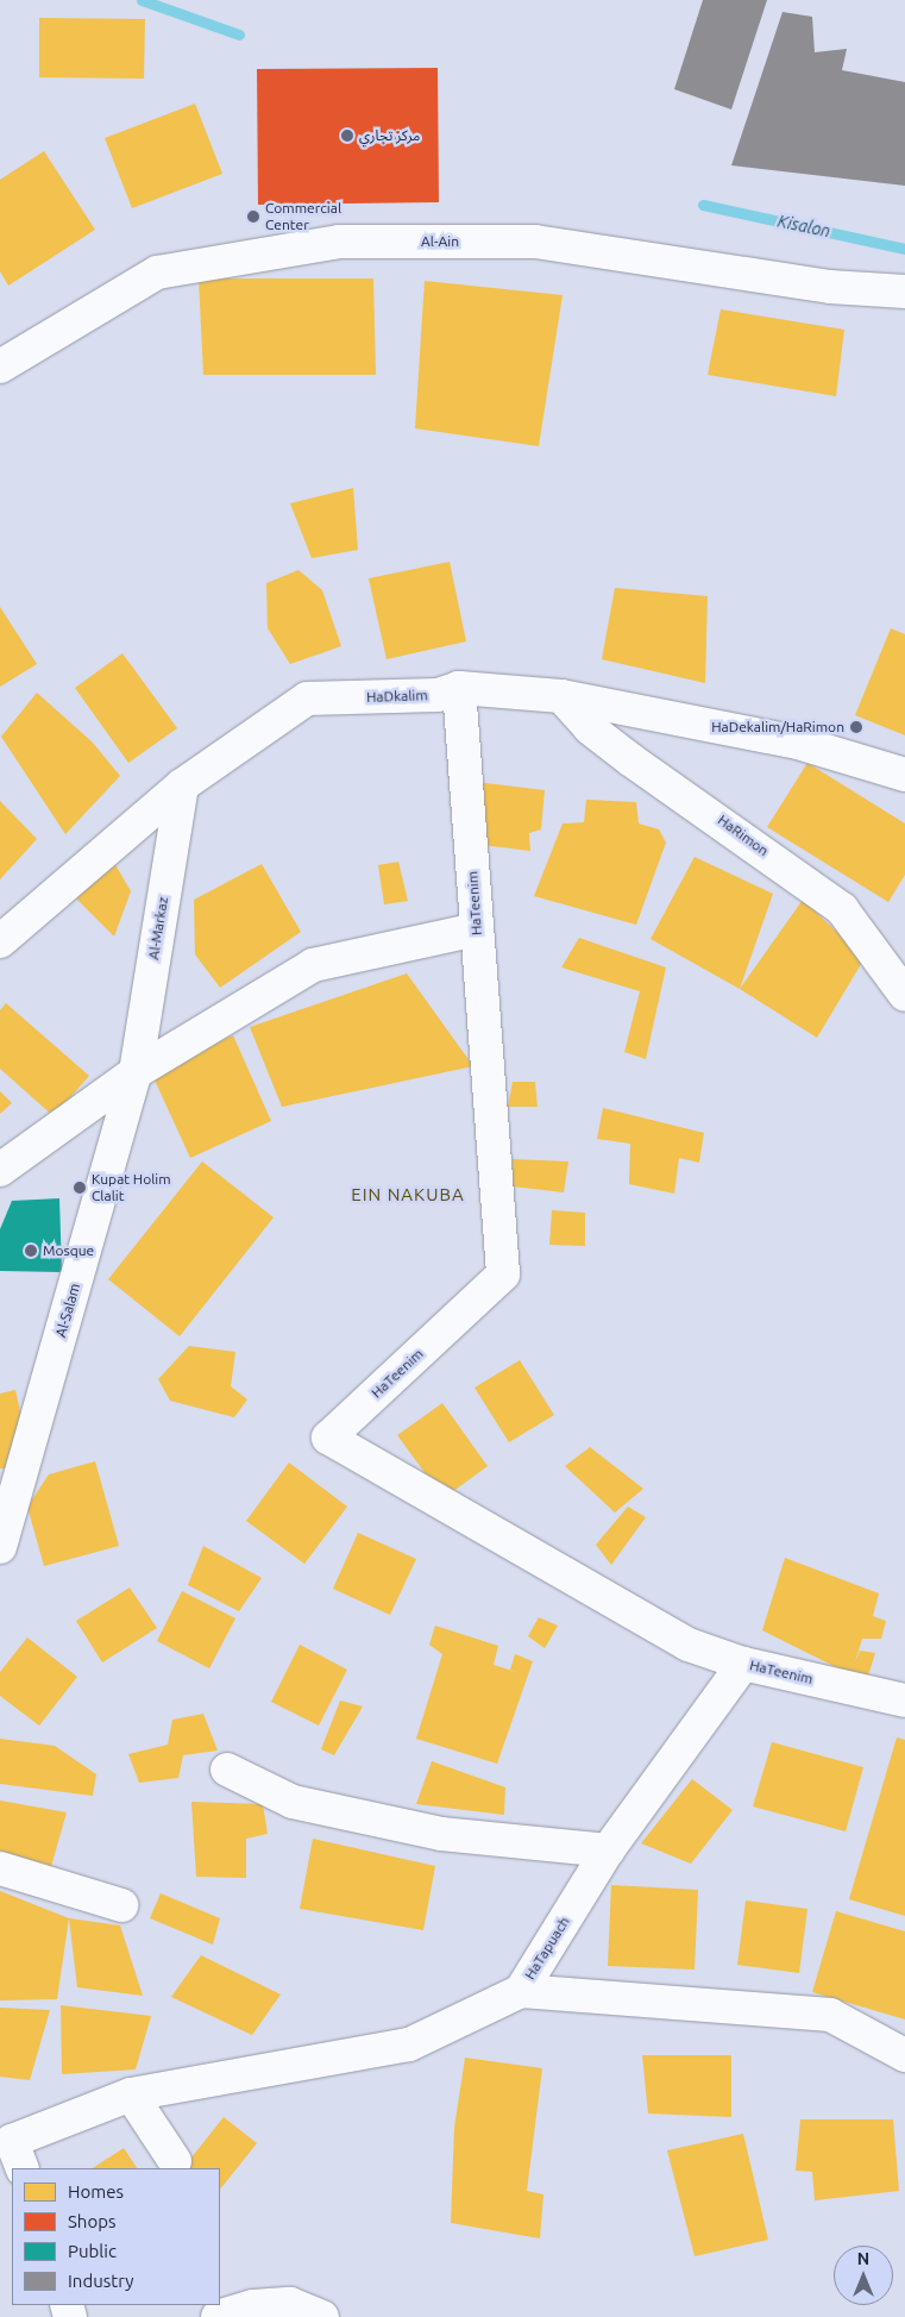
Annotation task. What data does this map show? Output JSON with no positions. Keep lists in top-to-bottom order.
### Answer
{
  "streets": {
    "street": [
      "Al-Ain",
      "HaDkalim",
      "HaRimon",
      "HaTeenim",
      "Al-Markaz",
      "Al-Salam",
      "HaTapuach"
    ]
  },
  "crossings": [
    ["HaDkalim", "HaRimon"],
    ["HaDkalim", "HaTeenim"],
    ["HaDkalim", "Al-Markaz"],
    ["HaTeenim", "HaTapuach"],
    ["Al-Markaz", "Al-Salam"]
  ],
  "districts": ["EIN NAKUBA"],
  "water": ["Kisalon"],
  "places": [
    "مركز تجاري",
    "Commercial Center",
    "HaDekalim/HaRimon",
    "Kupat Holim Clalit",
    "Mosque"
  ],
  "legend": [
    "Homes",
    "Shops",
    "Public",
    "Industry"
  ],
  "north": "top"
}
